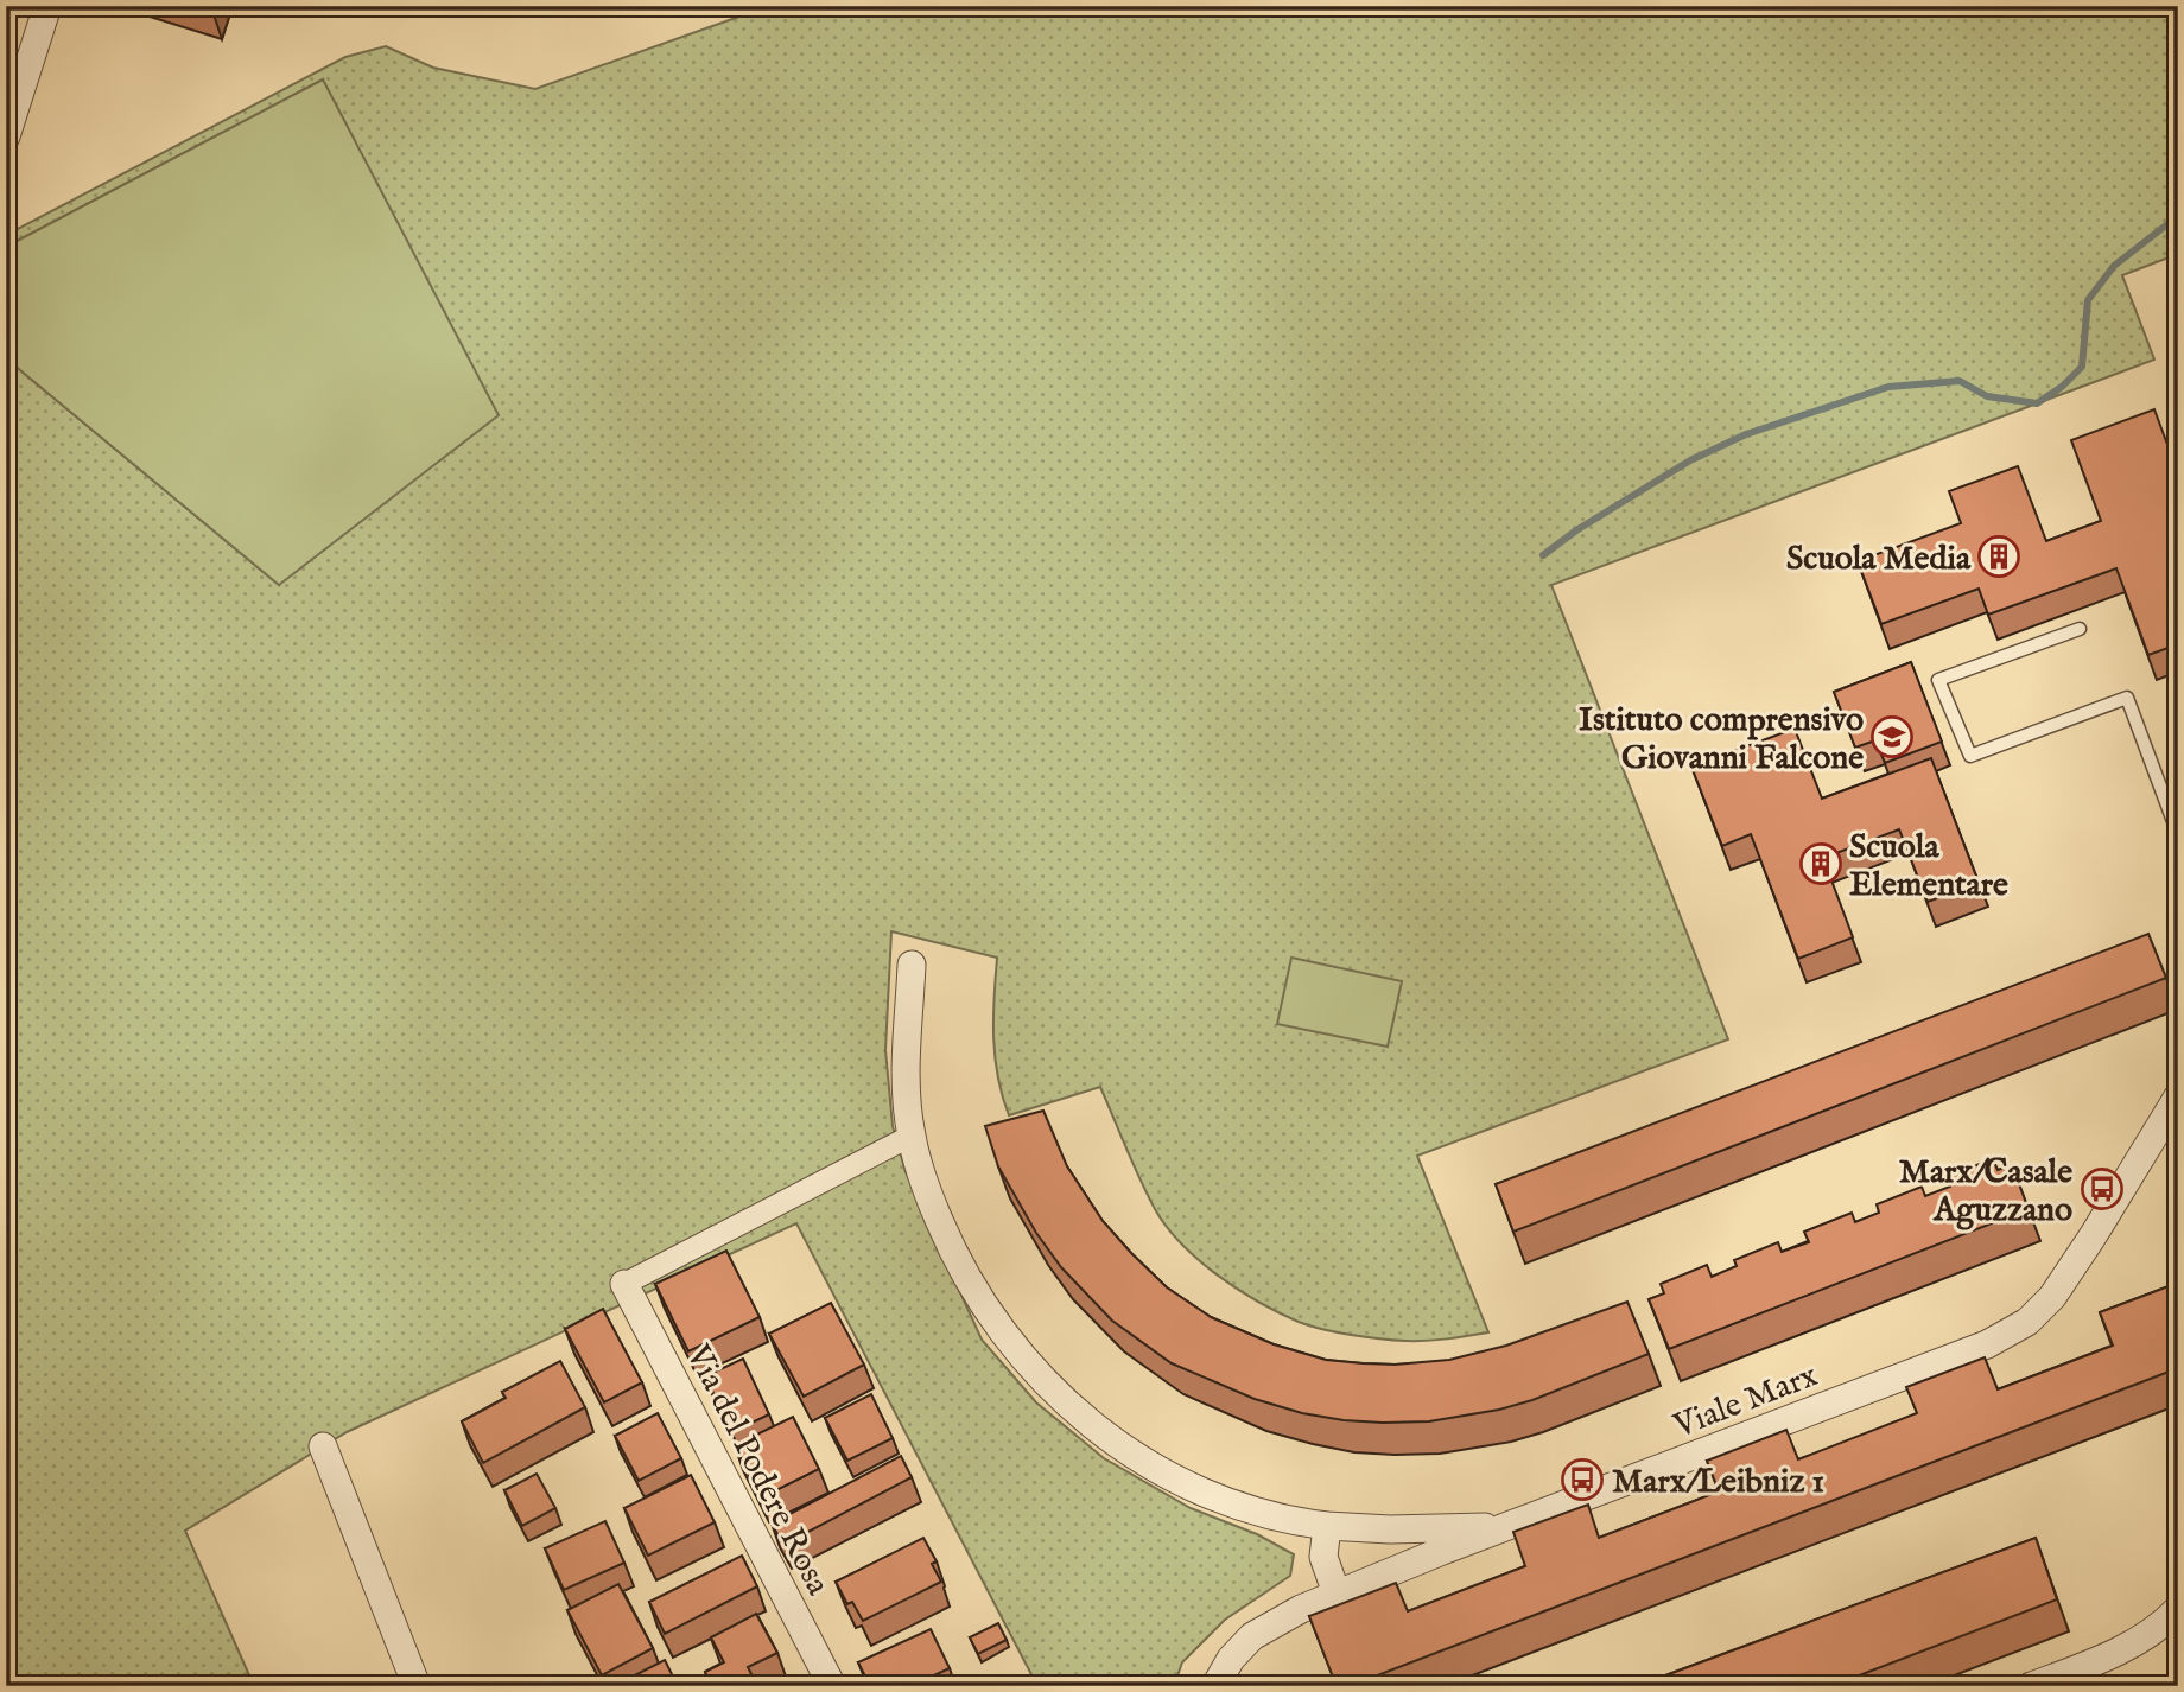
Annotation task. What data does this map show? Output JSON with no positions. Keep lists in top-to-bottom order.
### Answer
{
  "streets": {
    "street": ["Viale Marx", "Via del Podere Rosa"]
  },
  "places": {
    "building": ["Scuola Media", "Scuola Elementare"],
    "school or university": ["Istituto comprensivo Giovanni Falcone"],
    "bus stop": ["Marx/Casale Aguzzano", "Marx/Leibniz 1"]
  }
}
